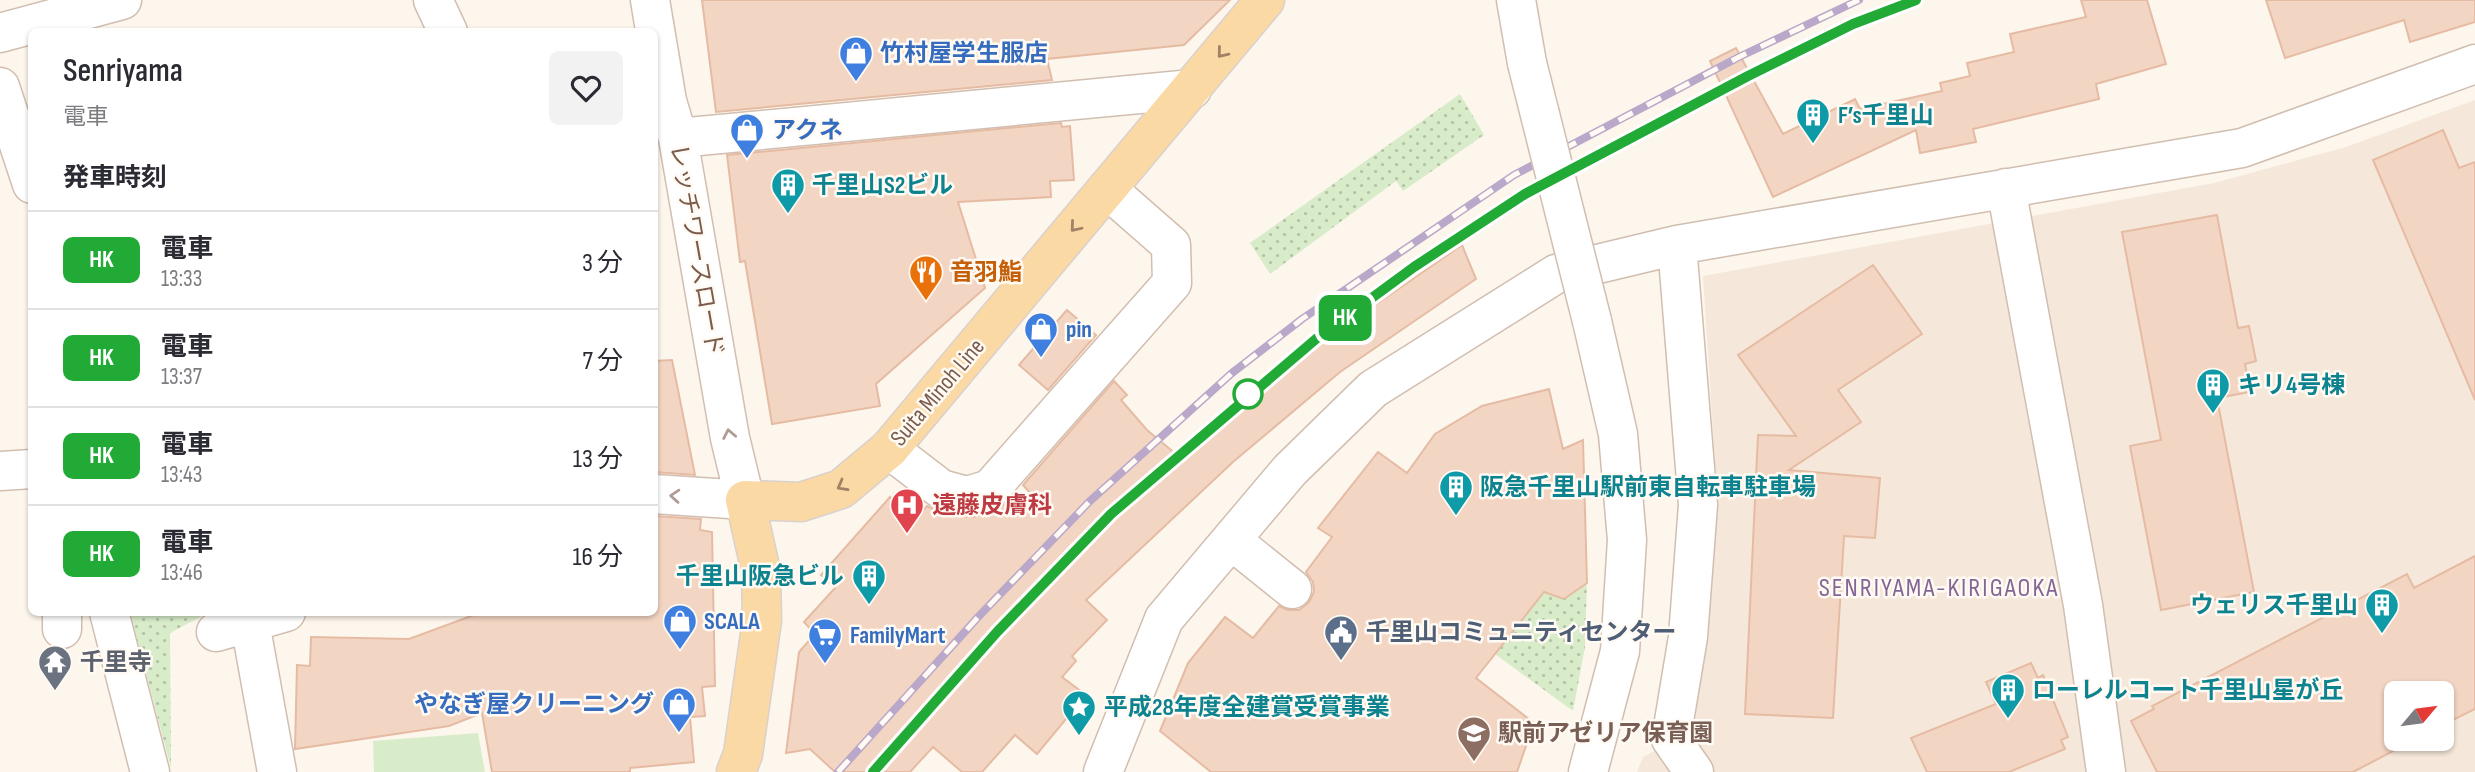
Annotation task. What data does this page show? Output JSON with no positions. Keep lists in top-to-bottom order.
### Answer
{
  "streets": {
    "main road": ["Suita Minoh Line"],
    "street": ["レッチワースロード"]
  },
  "crossings": [
    ["レッチワースロード", "Suita Minoh Line"]
  ],
  "one_way": ["レッチワースロード", "Suita Minoh Line"],
  "districts": ["SENRIYAMA-KIRIGAOKA"],
  "places": {
    "shop": [
      "竹村屋学生服店",
      "アクネ",
      "pin",
      "SCALA",
      "やなぎ屋クリーニング"
    ],
    "building": [
      "F’s千里山",
      "千里山S2ビル",
      "キリ4号棟",
      "阪急千里山駅前東自転車駐車場",
      "千里山阪急ビル",
      "ウェリス千里山",
      "ローレルコート千里山星が丘"
    ],
    "restaurant": ["音羽鮨"],
    "hospital": ["遠藤皮膚科"],
    "public building": ["千里山コミュニティセンター"],
    "supermarket": ["FamilyMart"],
    "temple": ["千里寺"],
    "place": ["平成28年度全建賞受賞事業"],
    "school or university": ["駅前アゼリア保育園"]
  },
  "north": "top right",
  "page": {
    "on_map": "HK",
    "heading": [
      ["Senriyama", "電車"],
      "発車時刻"
    ],
    "list": [
      {
        "mark": "HK",
        "name": "電車",
        "note": "13:33",
        "value": "3 分"
      },
      {
        "mark": "HK",
        "name": "電車",
        "note": "13:37",
        "value": "7 分"
      },
      {
        "mark": "HK",
        "name": "電車",
        "note": "13:43",
        "value": "13 分"
      },
      {
        "mark": "HK",
        "name": "電車",
        "note": "13:46",
        "value": "16 分"
      }
    ]
  }
}
